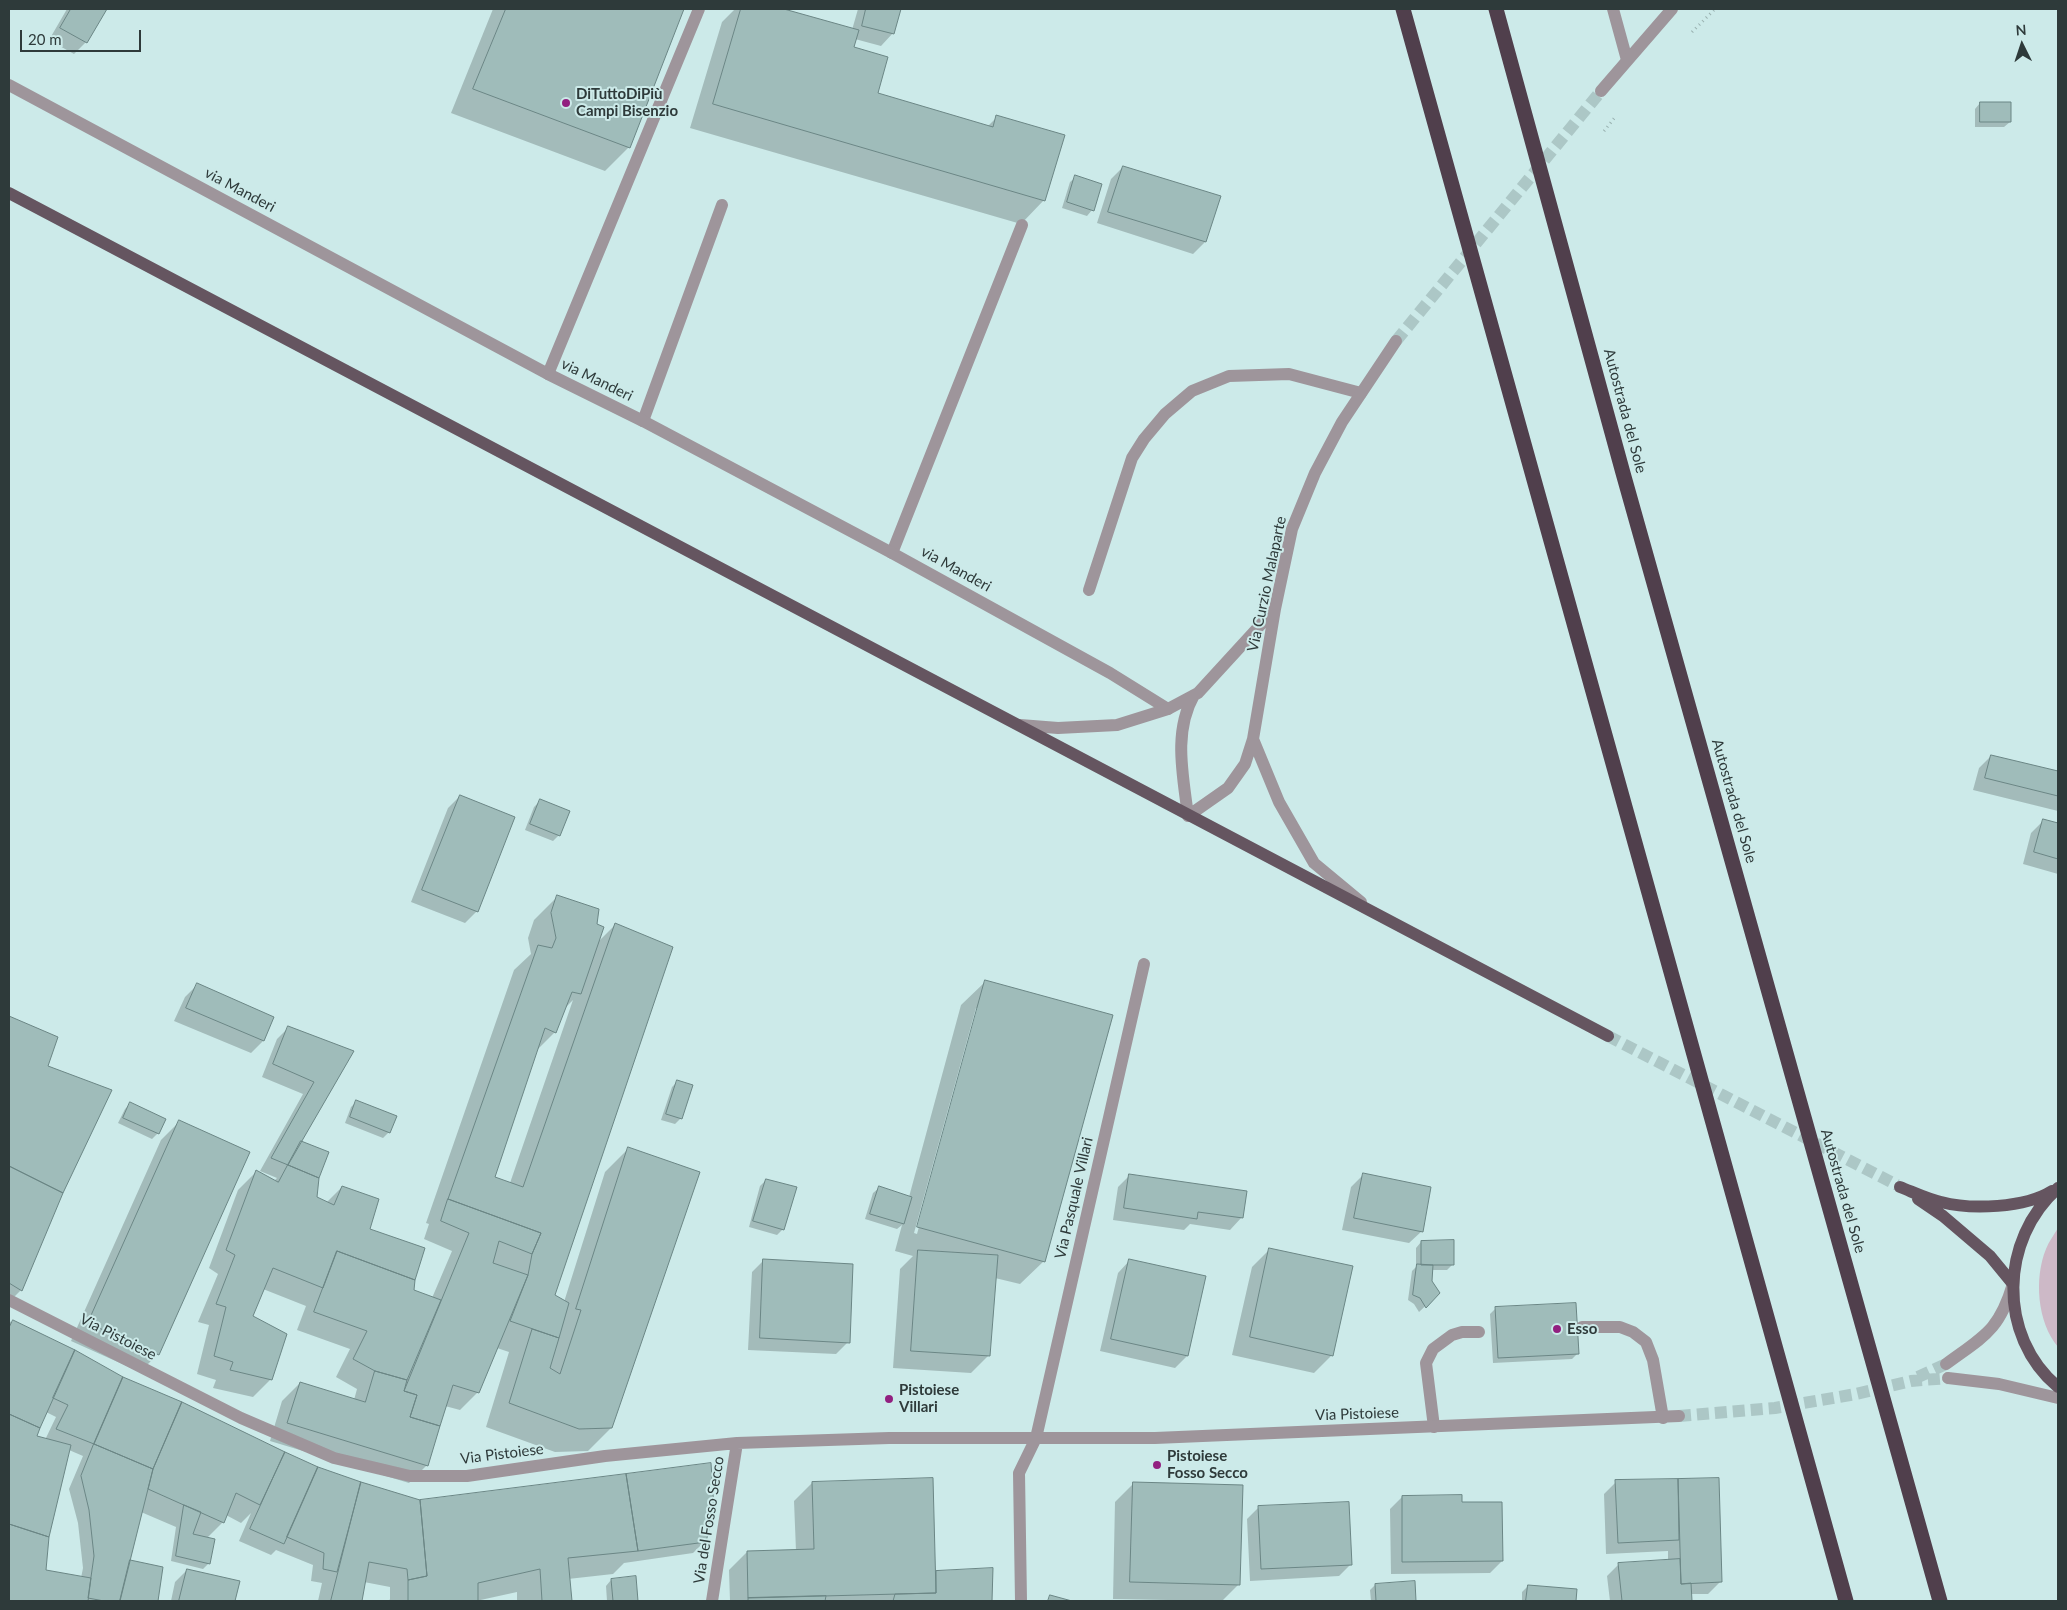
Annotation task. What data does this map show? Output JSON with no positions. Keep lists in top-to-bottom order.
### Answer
{
  "streets": {
    "highway": ["Autostrada del Sole"],
    "street": [
      "via Manderi",
      "Via Curzio Malaparte",
      "Via Pasquale Villari",
      "Via Pistoiese",
      "Via del Fosso Secco"
    ]
  },
  "crossings": [
    ["Via Pasquale Villari", "Via Pistoiese"],
    ["Via Pistoiese", "Via del Fosso Secco"]
  ],
  "places": [
    "DiTuttoDiPiù Campi Bisenzio",
    "Esso",
    "Pistoiese Villari",
    "Pistoiese Fosso Secco"
  ],
  "scale_bar": "20 m",
  "north": "top"
}
